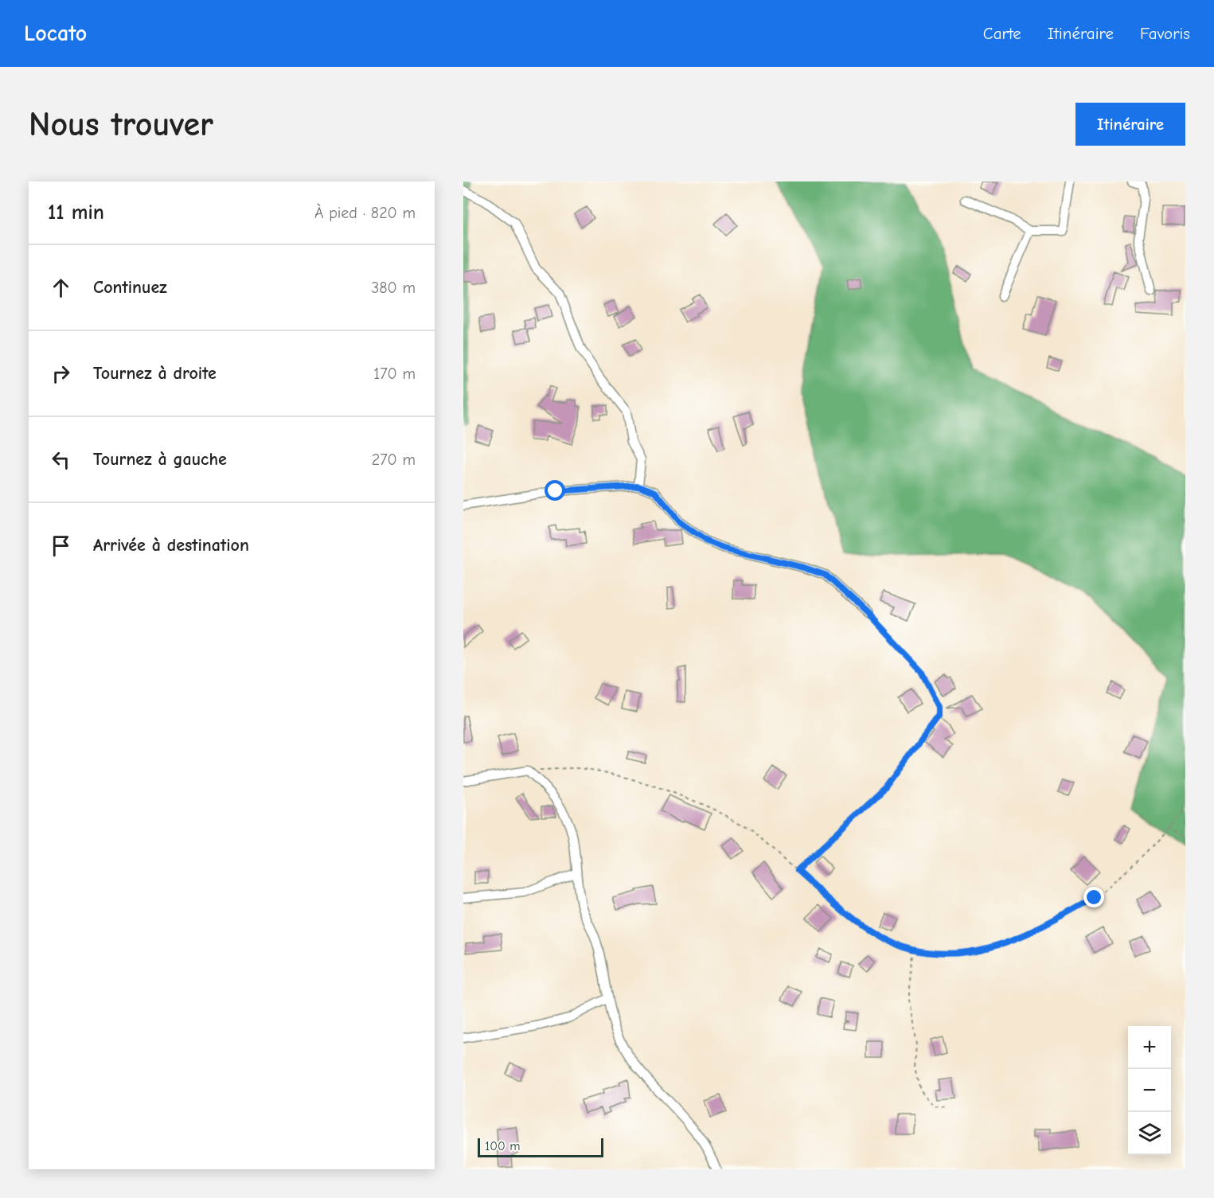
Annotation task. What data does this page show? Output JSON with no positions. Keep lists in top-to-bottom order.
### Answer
{
  "scale_bar": "100 m",
  "page": {
    "header": "Locato",
    "nav": ["Carte", "Itinéraire", "Favoris"],
    "buttons": "Itinéraire",
    "title": "Nous trouver",
    "heading": ["11 min", "À pied · 820 m"],
    "list": [
      ["Continuez", "380 m"],
      ["Tournez à droite", "170 m"],
      ["Tournez à gauche", "270 m"],
      "Arrivée à destination"
    ],
    "map_buttons": ["+", "−"],
    "scale": "100 m"
  }
}
